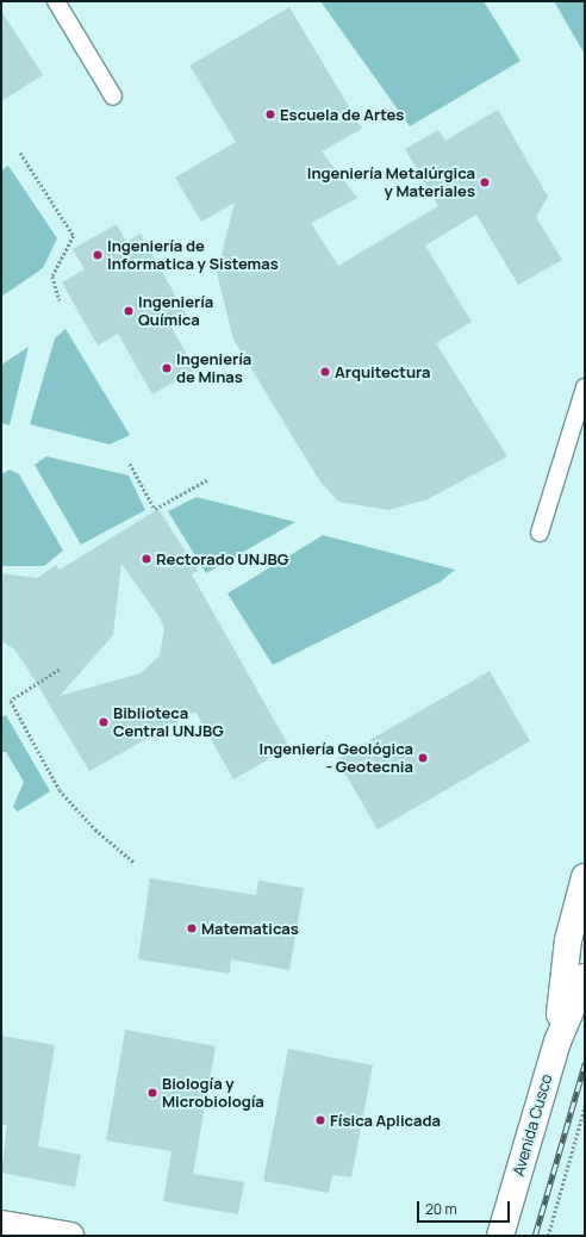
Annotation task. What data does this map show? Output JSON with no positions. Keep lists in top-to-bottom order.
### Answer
{
  "streets": {
    "main road": ["Avenida Cusco"]
  },
  "places": [
    "Escuela de Artes",
    "Ingeniería Metalúrgica y Materiales",
    "Ingeniería de Informatica y Sistemas",
    "Ingeniería Química",
    "Ingeniería de Minas",
    "Arquitectura",
    "Rectorado UNJBG",
    "Biblioteca Central UNJBG",
    "Ingeniería Geológica - Geotecnia",
    "Matematicas",
    "Biología y Microbiología",
    "Física Aplicada"
  ],
  "scale_bar": "20 m"
}
